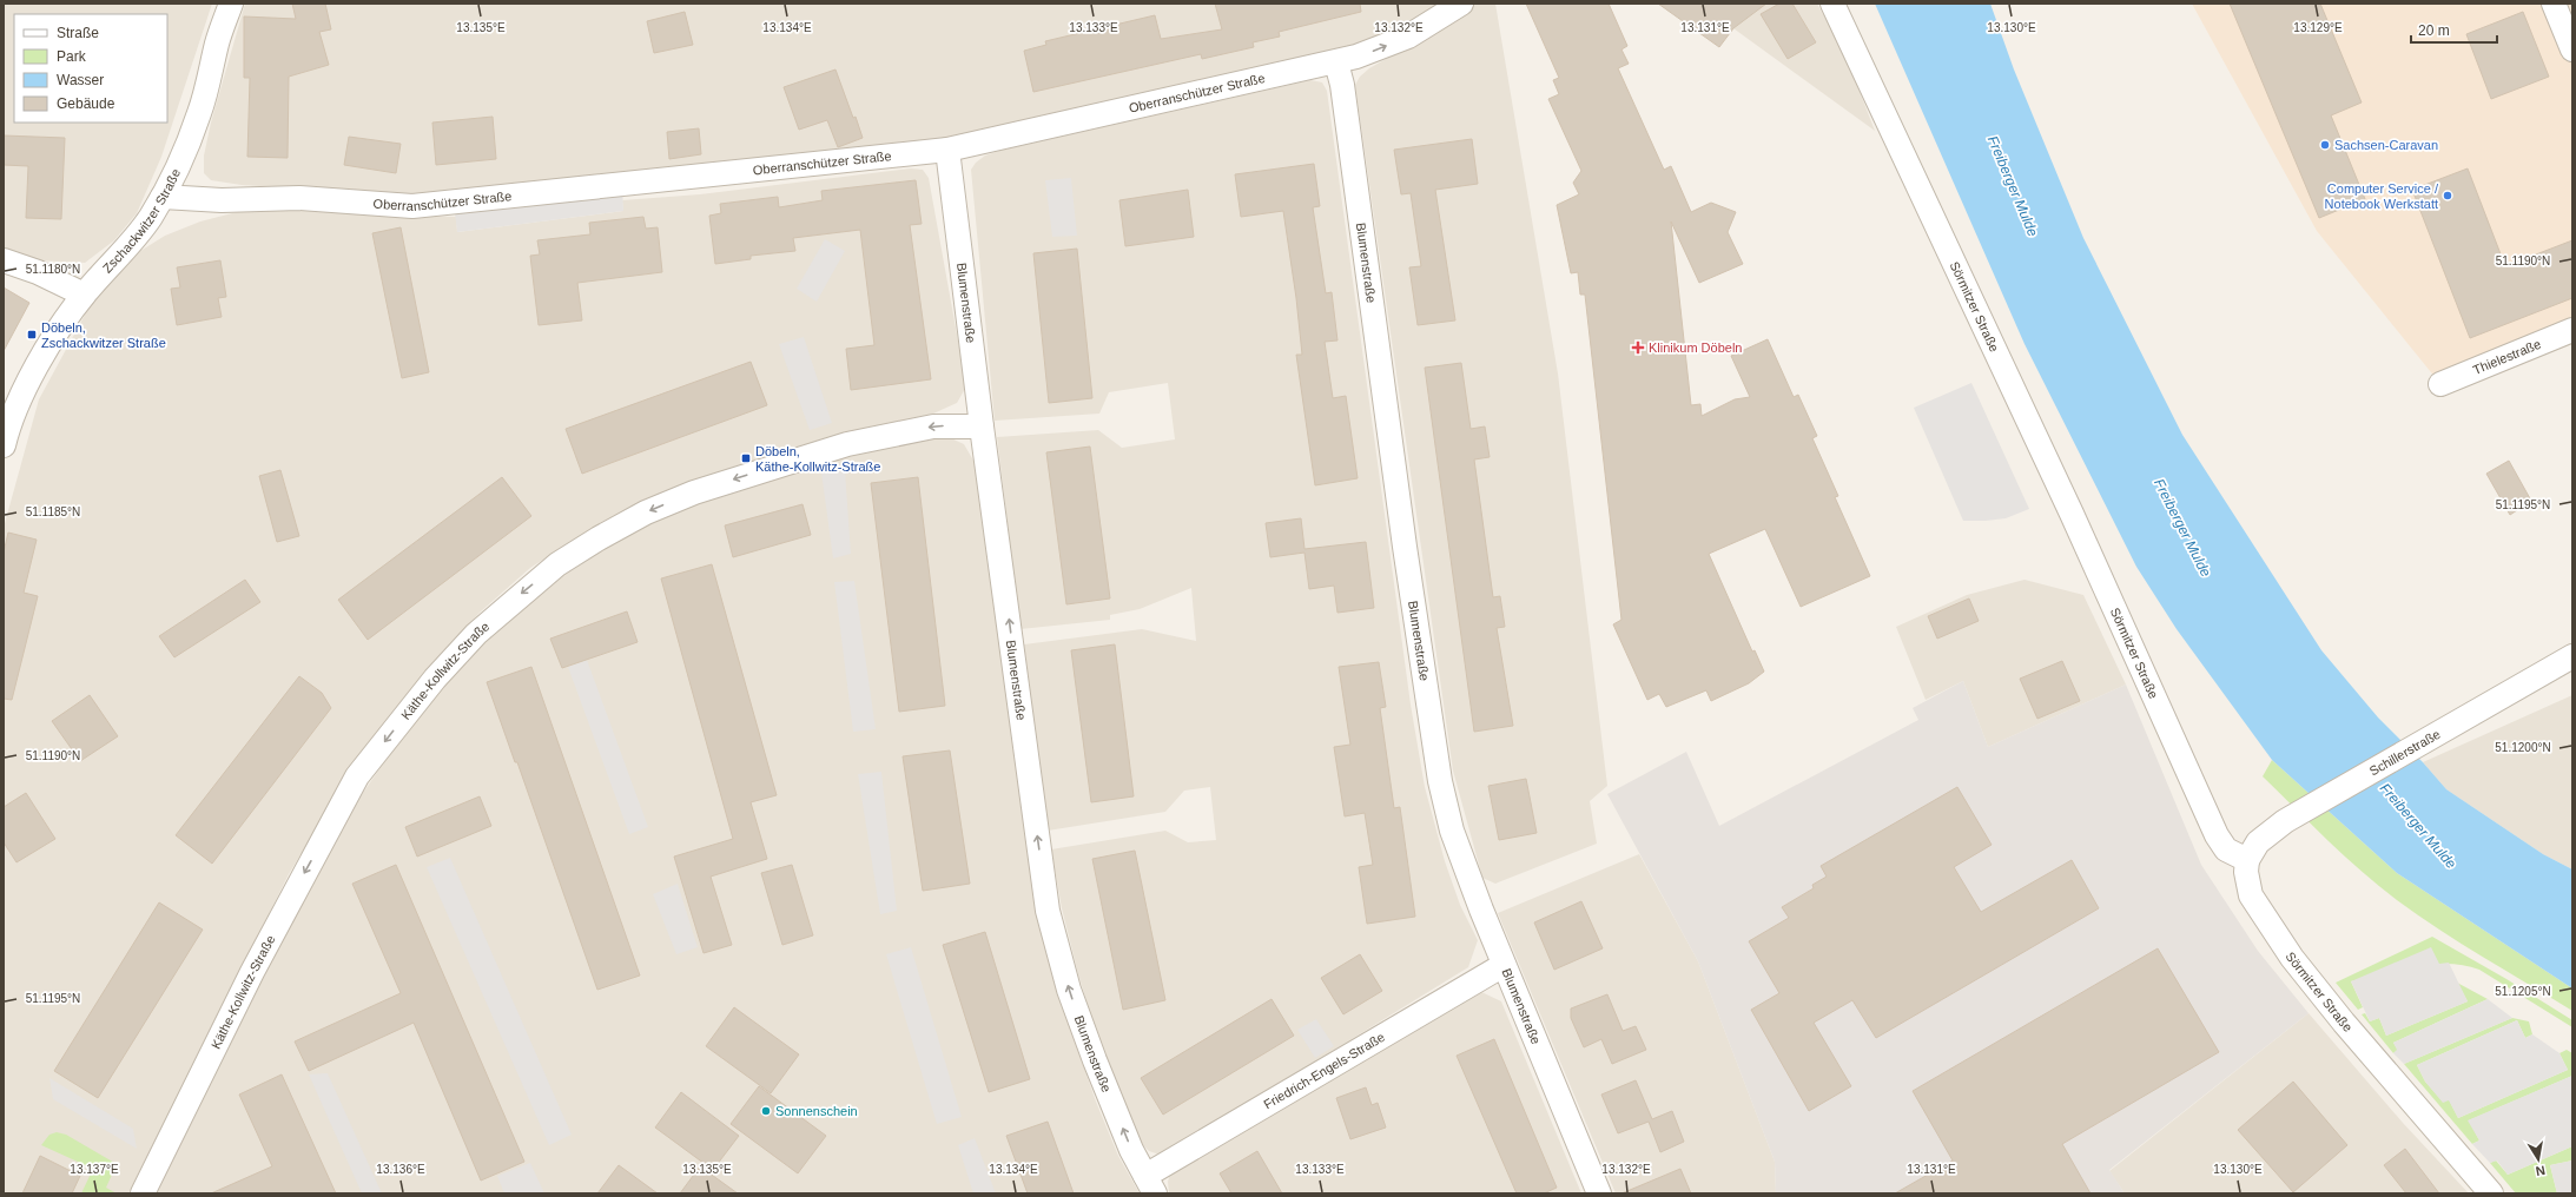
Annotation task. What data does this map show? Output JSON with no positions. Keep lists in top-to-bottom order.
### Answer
{
  "streets": {
    "street": [
      "Oberranschützer Straße",
      "Zschackwitzer Straße",
      "Blumenstraße",
      "Sörmitzer Straße",
      "Thielestraße",
      "Käthe-Kollwitz-Straße",
      "Schillerstraße",
      "Friedrich-Engels-Straße"
    ]
  },
  "crossings": [
    ["Oberranschützer Straße", "Zschackwitzer Straße"],
    ["Oberranschützer Straße", "Blumenstraße"],
    ["Blumenstraße", "Käthe-Kollwitz-Straße"],
    ["Blumenstraße", "Friedrich-Engels-Straße"],
    ["Sörmitzer Straße", "Schillerstraße"]
  ],
  "one_way": ["Käthe-Kollwitz-Straße"],
  "water": ["Freiberger Mulde"],
  "places": {
    "other": ["Sachsen-Caravan", "Computer Service / Notebook Werkstatt", "Sonnenschein"],
    "transit": ["Döbeln, Zschackwitzer Straße", "Döbeln, Käthe-Kollwitz-Straße"],
    "health": ["Klinikum Döbeln"]
  },
  "legend": [
    "Straße",
    "Park",
    "Wasser",
    "Gebäude"
  ],
  "scale_bar": "20 m",
  "north": "bottom",
  "coordinates": [
    "13.135°E",
    "13.134°E",
    "13.133°E",
    "13.132°E",
    "13.131°E",
    "13.130°E",
    "13.129°E",
    "51.1190°N",
    "51.1180°N",
    "51.1195°N",
    "51.1185°N",
    "51.1200°N",
    "51.1205°N",
    "13.137°E",
    "13.136°E"
  ]
}
